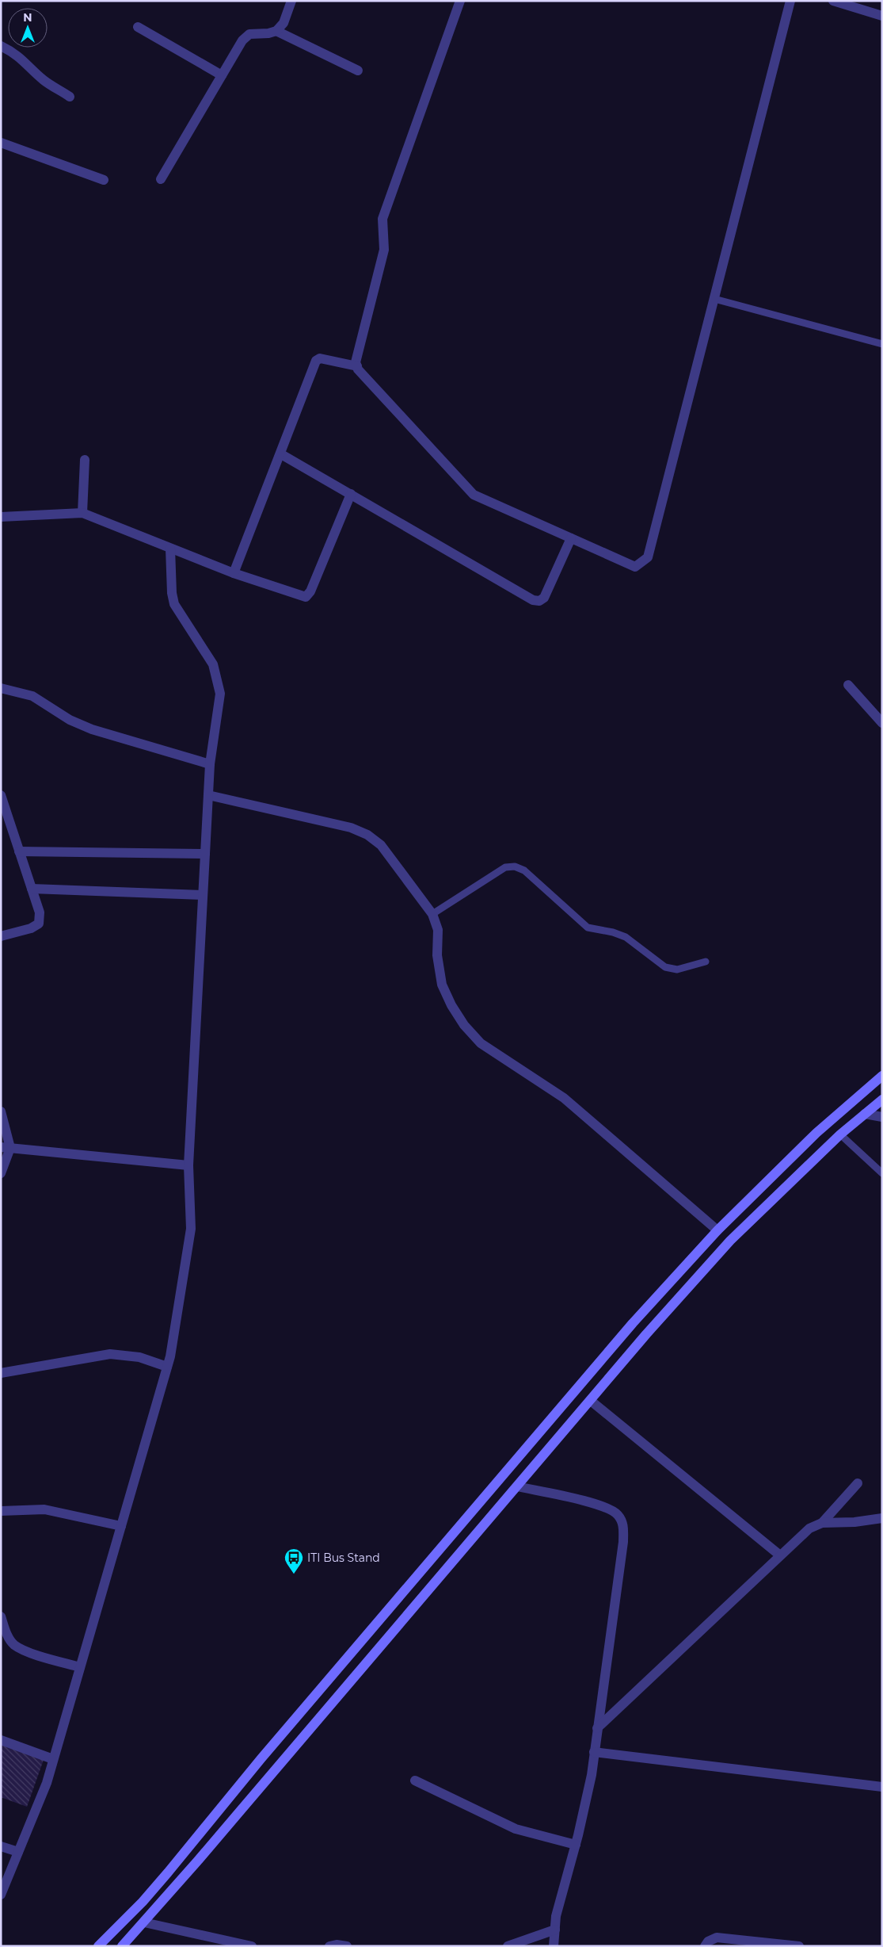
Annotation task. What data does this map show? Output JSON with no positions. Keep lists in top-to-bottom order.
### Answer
{
  "places": {
    "bus stop": ["ITI Bus Stand"]
  },
  "north": "top"
}
